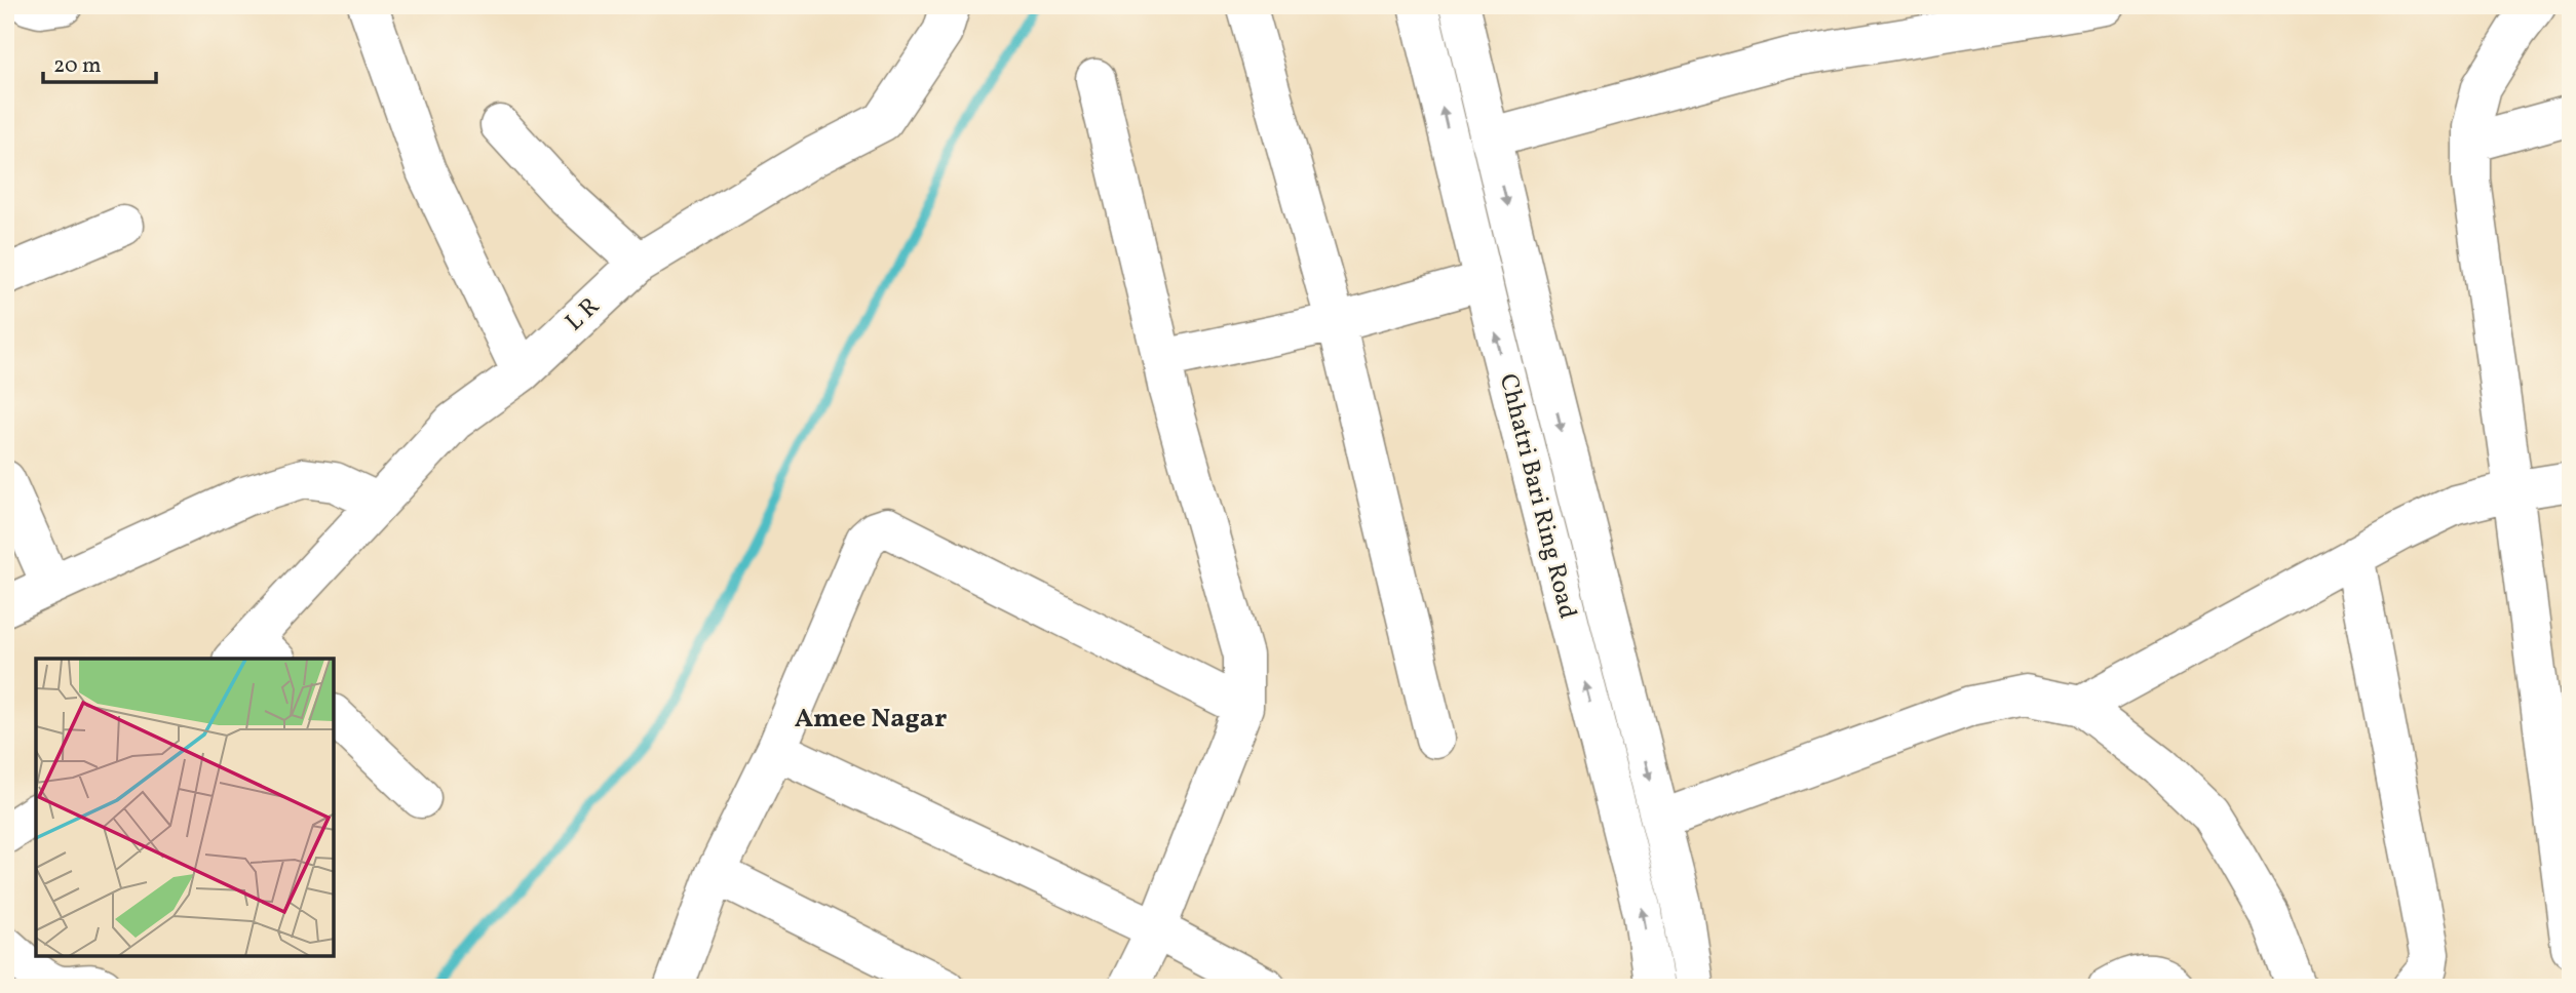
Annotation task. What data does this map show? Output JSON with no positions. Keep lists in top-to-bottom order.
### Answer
{
  "streets": {
    "street": ["L R", "Chhatri Bari Ring Road"]
  },
  "districts": ["Amee Nagar"],
  "scale_bar": "20 m"
}
